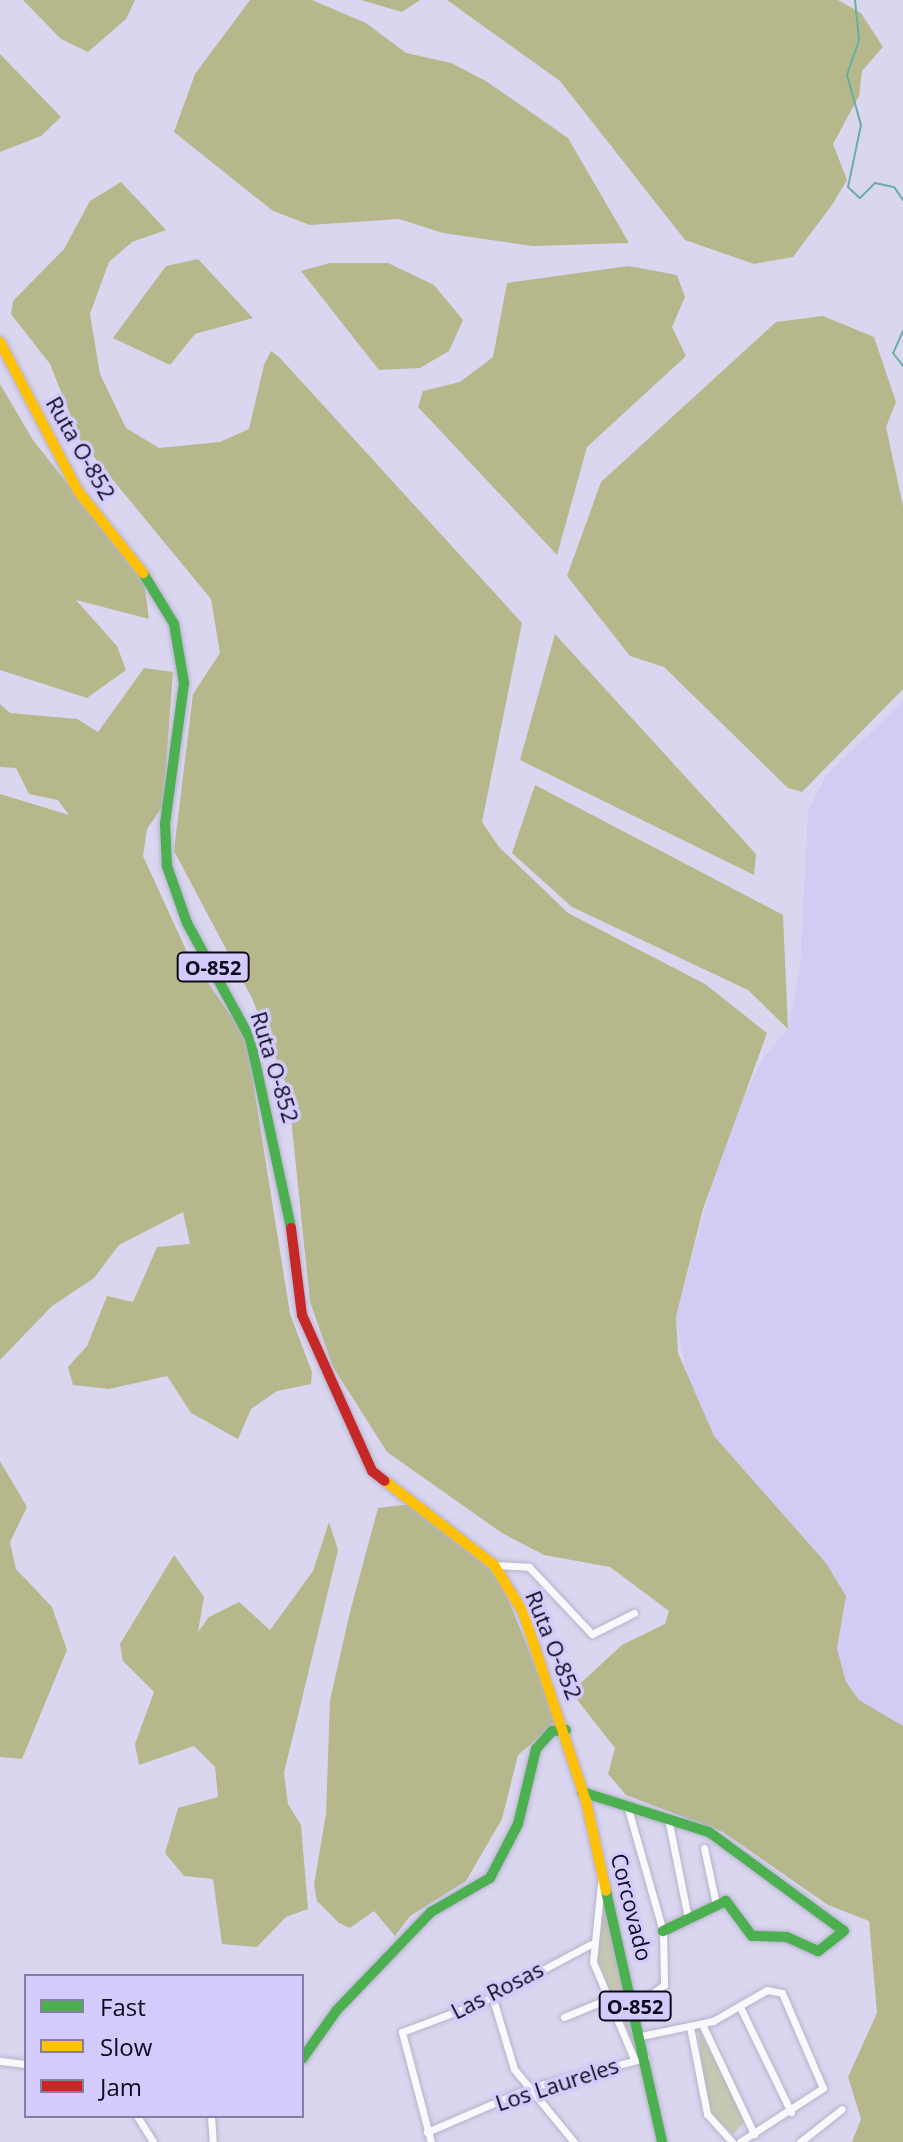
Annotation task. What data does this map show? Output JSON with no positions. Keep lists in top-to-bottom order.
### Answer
{
  "streets": {
    "main road": ["Ruta O-852", "O-852", "Corcovado"],
    "street": ["Las Rosas", "Los Laureles"]
  },
  "crossings": [
    ["Ruta O-852", "Corcovado"],
    ["Corcovado", "Los Laureles"],
    ["Las Rosas", "Los Laureles"]
  ],
  "legend": ["Fast", "Slow", "Jam"]
}
